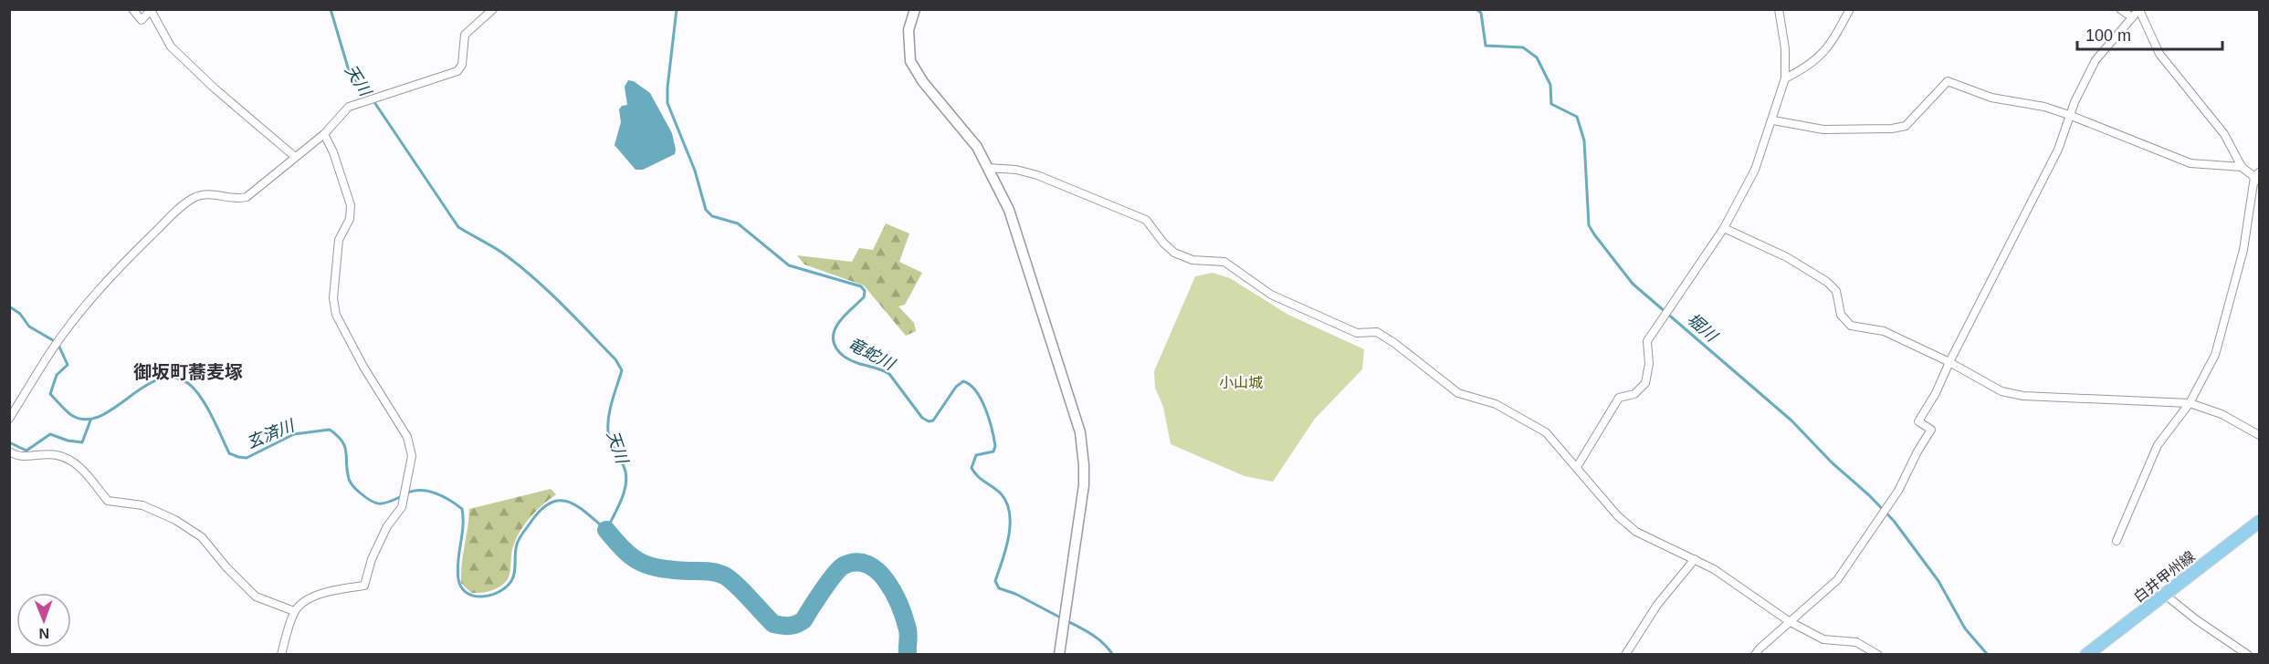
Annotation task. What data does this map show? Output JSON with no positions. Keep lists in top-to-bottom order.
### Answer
{
  "streets": {
    "main road": ["白井甲州線"]
  },
  "districts": ["御坂町蕎麦塚"],
  "water": [
    "天川",
    "堀川",
    "竜蛇川",
    "玄済川"
  ],
  "parks": ["小山城"],
  "scale_bar": "100 m",
  "north": "bottom"
}
